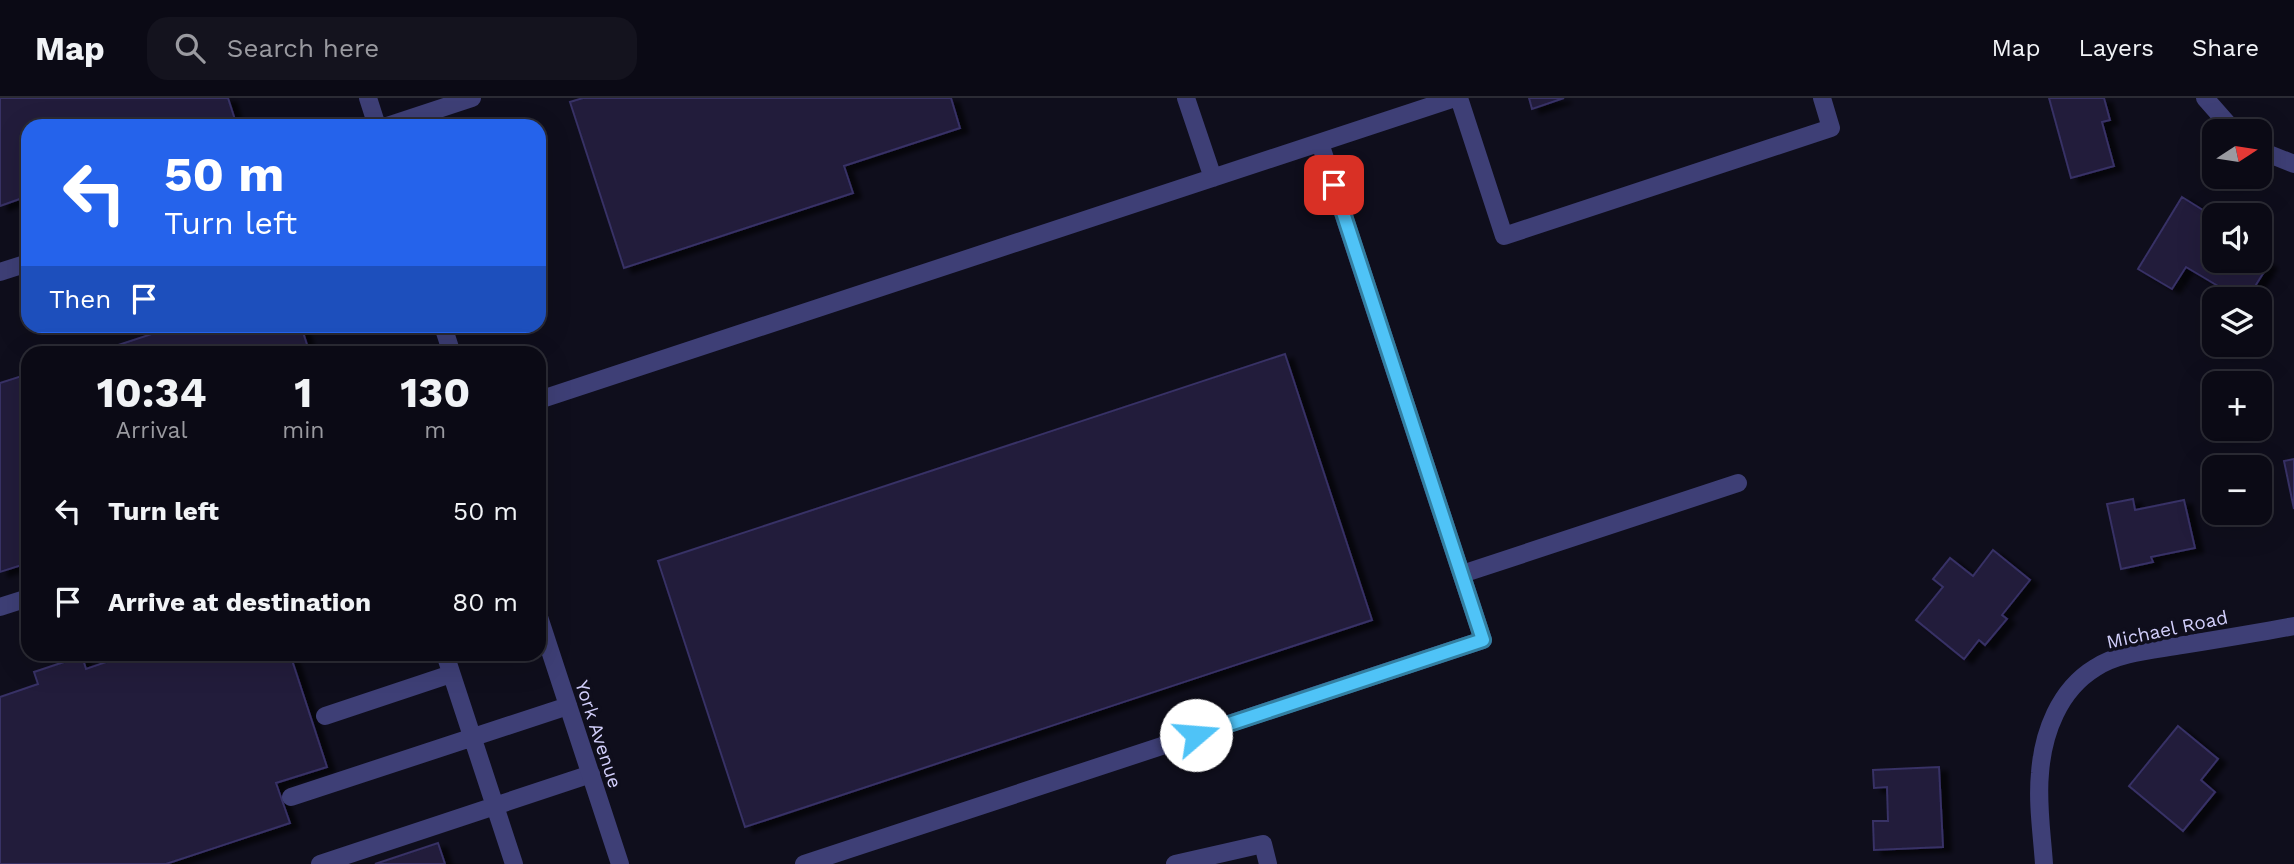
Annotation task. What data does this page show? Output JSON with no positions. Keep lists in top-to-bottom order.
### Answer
{
  "streets": {
    "street": ["Michael Road", "York Avenue"]
  },
  "north": "right",
  "page": {
    "header": "Map",
    "search": "Search here",
    "nav": ["Map", "Layers", "Share"],
    "map_buttons": ["+", "−"],
    "turn": ["50 m", "Turn left"],
    "then": "Then",
    "eta": [
      "10:34",
      "Arrival",
      "1",
      "min",
      "130",
      "m"
    ],
    "list": [
      {
        "name": "Turn left",
        "value": "50 m"
      },
      {
        "name": "Arrive at destination",
        "value": "80 m"
      }
    ]
  }
}
